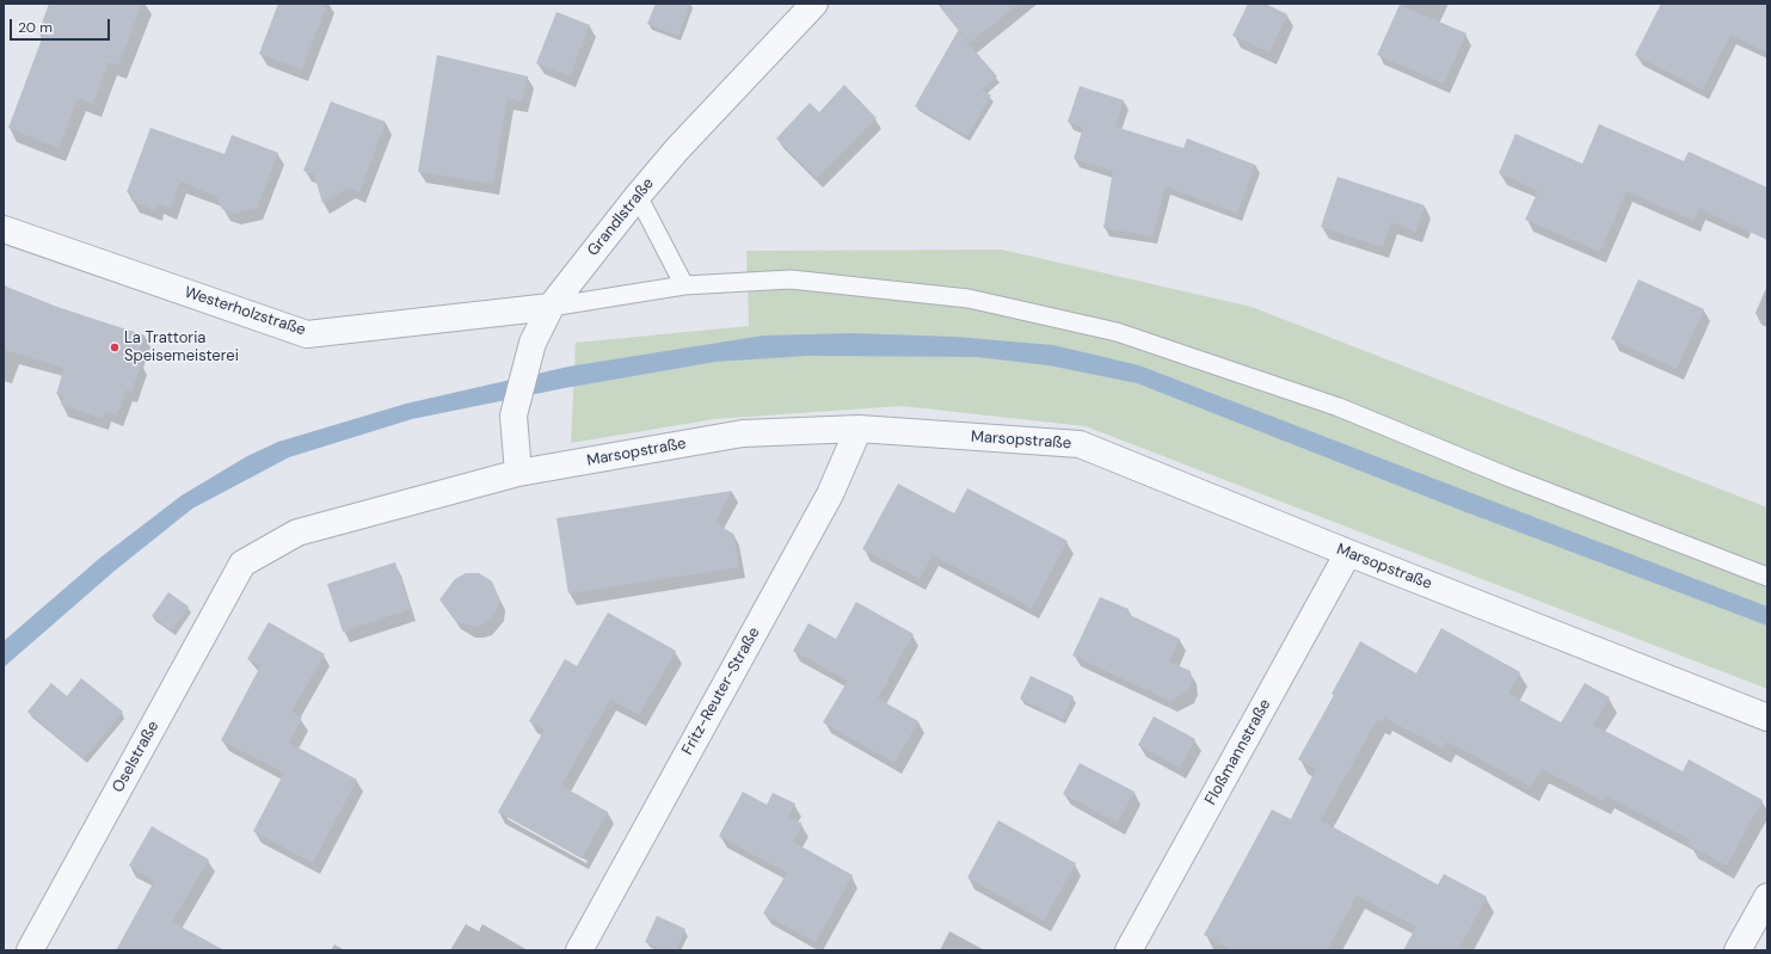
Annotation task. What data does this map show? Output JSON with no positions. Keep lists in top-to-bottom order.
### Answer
{
  "streets": {
    "street": [
      "Grandlstraße",
      "Westerholzstraße",
      "Marsopstraße",
      "Fritz-Reuter-Straße",
      "Floßmannstraße",
      "Oselstraße"
    ]
  },
  "crossings": [
    ["Grandlstraße", "Westerholzstraße"],
    ["Grandlstraße", "Marsopstraße"],
    ["Marsopstraße", "Fritz-Reuter-Straße"],
    ["Marsopstraße", "Floßmannstraße"],
    ["Marsopstraße", "Oselstraße"]
  ],
  "places": ["La Trattoria Speisemeisterei"],
  "scale_bar": "20 m"
}
